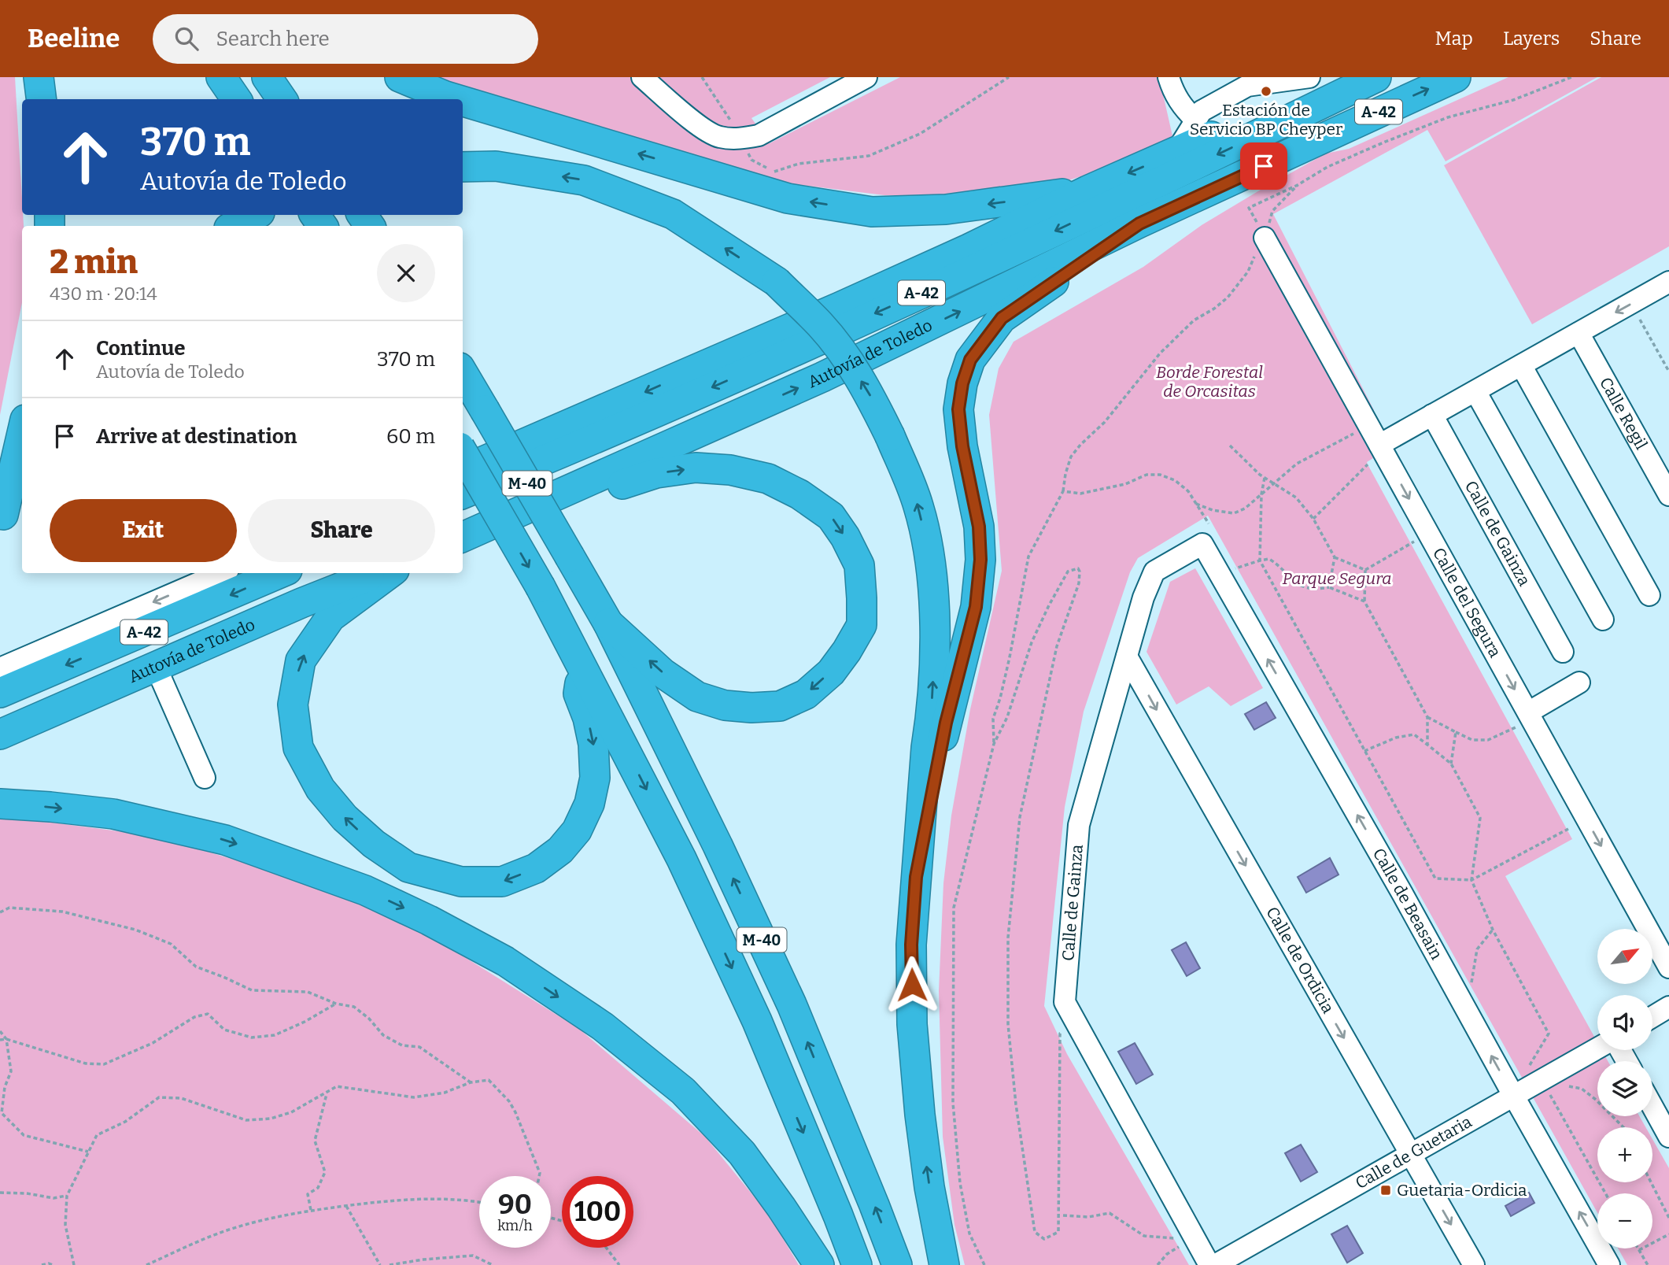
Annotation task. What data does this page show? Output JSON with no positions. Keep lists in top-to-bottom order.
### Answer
{
  "streets": {
    "highway": ["A-42", "Autovía de Toledo", "M-40"],
    "street": [
      "Calle Regil",
      "Calle de Gainza",
      "Calle del Segura",
      "Calle de Beasain",
      "Calle de Ordicia",
      "Calle de Guetaria"
    ]
  },
  "crossings": [
    ["Calle de Gainza", "Calle de Beasain"],
    ["Calle de Gainza", "Calle de Ordicia"],
    ["Calle de Beasain", "Calle de Guetaria"],
    ["Calle de Ordicia", "Calle de Guetaria"]
  ],
  "one_way": ["Calle de Beasain", "Calle de Ordicia"],
  "parks": ["Borde Forestal de Orcasitas", "Parque Segura"],
  "places": {
    "other": ["Estación de Servicio BP Cheyper"],
    "transit": ["Guetaria-Ordicia"]
  },
  "north": "top right",
  "page": {
    "header": "Beeline",
    "search": "Search here",
    "nav": ["Map", "Layers", "Share"],
    "turn": ["370 m", "Autovía de Toledo"],
    "heading": ["2 min", "430 m · 20:14"],
    "list": [
      {
        "name": "Continue",
        "note": "Autovía de Toledo",
        "value": "370 m"
      },
      {
        "name": "Arrive at destination",
        "value": "60 m"
      }
    ],
    "buttons": ["Exit", "Share"],
    "map_buttons": ["+", "−"],
    "speed": "90 km/h",
    "limit": "100"
  }
}
